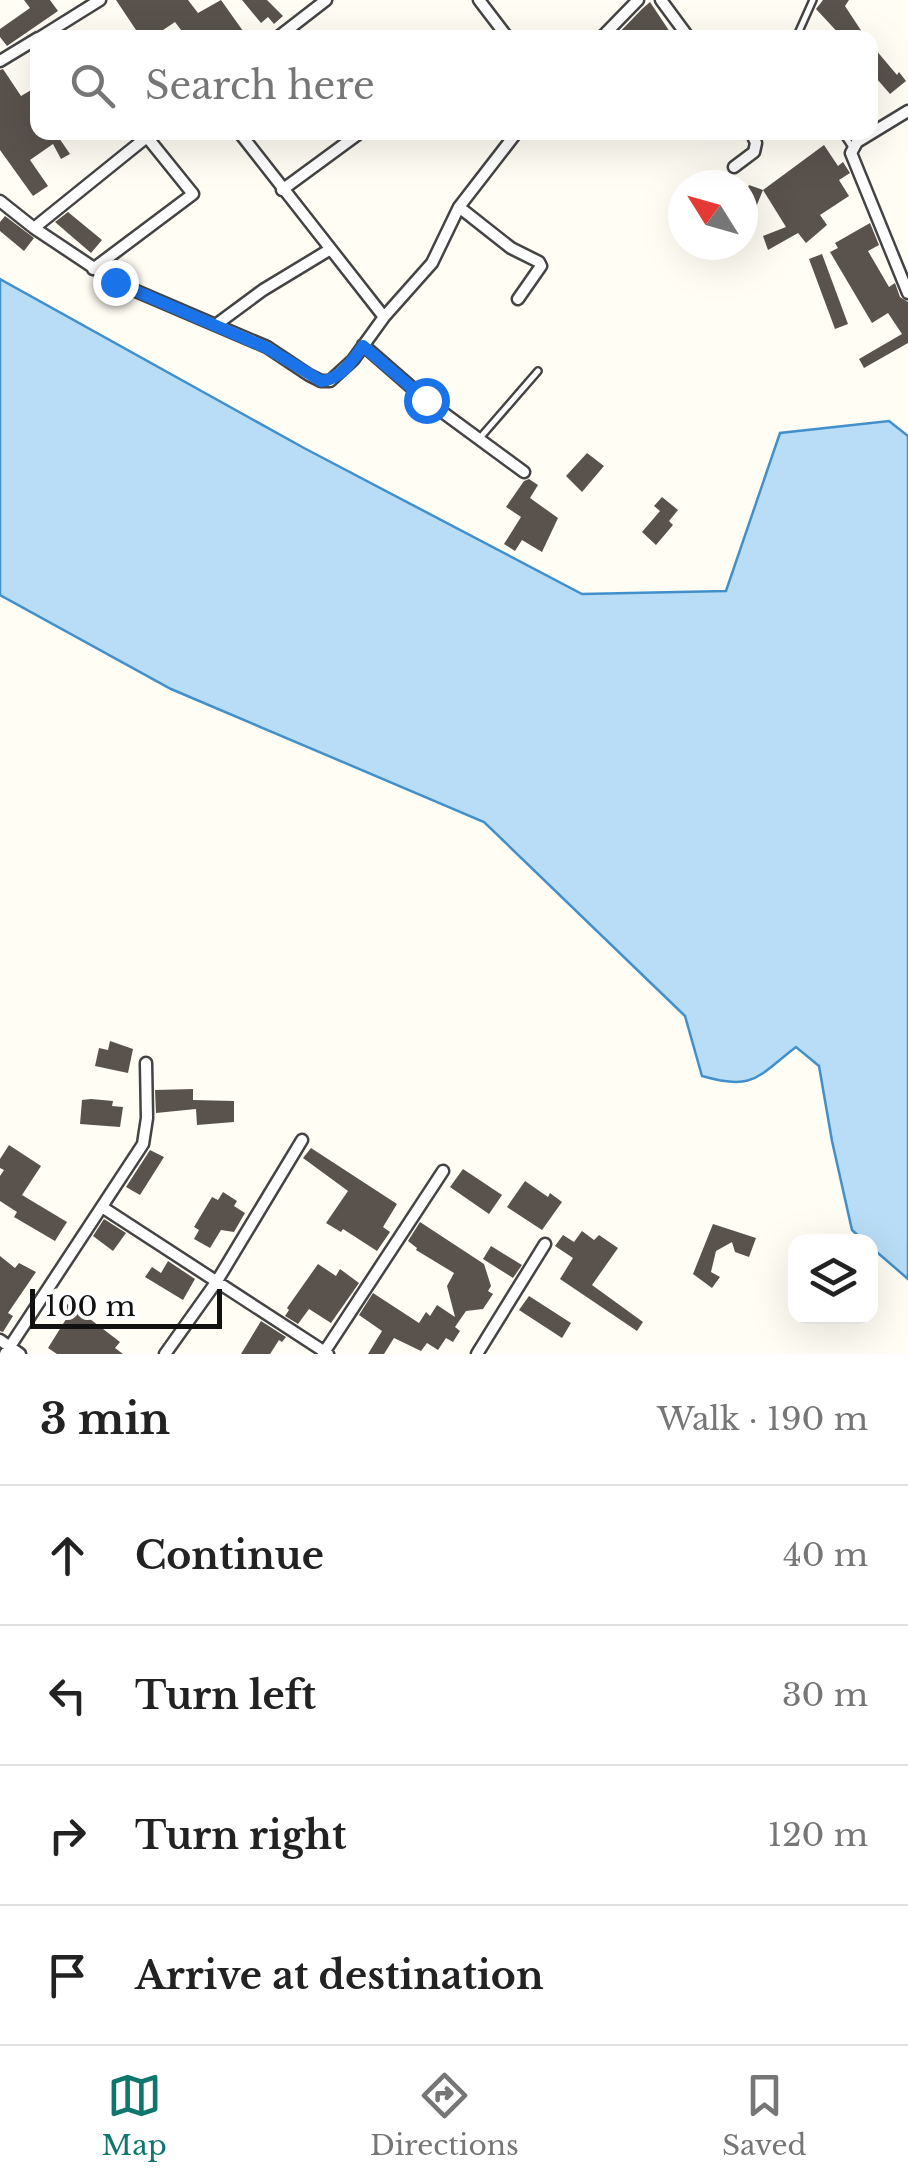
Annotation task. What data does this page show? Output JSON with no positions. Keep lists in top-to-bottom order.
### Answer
{
  "scale_bar": "100 m",
  "north": "top left",
  "page": {
    "search": "Search here",
    "scale": "100 m",
    "heading": ["3 min", "Walk · 190 m"],
    "list": [
      ["Continue", "40 m"],
      ["Turn left", "30 m"],
      ["Turn right", "120 m"],
      "Arrive at destination"
    ],
    "nav": ["Map", "Directions", "Saved"]
  }
}
